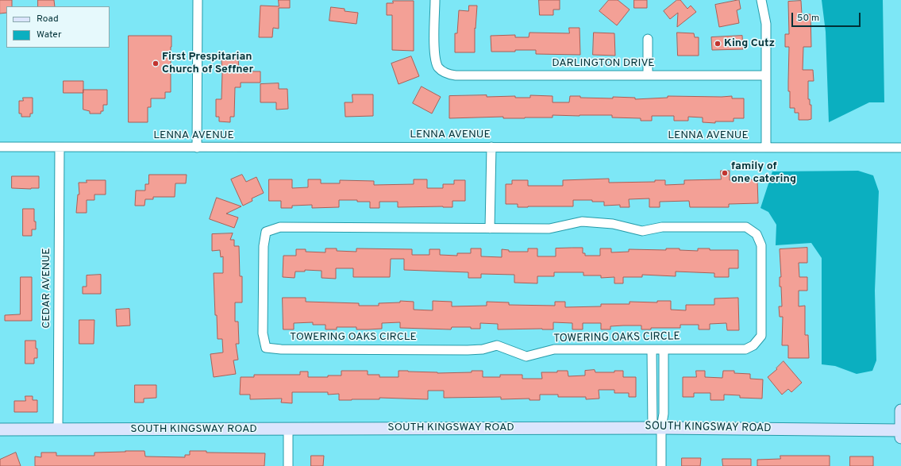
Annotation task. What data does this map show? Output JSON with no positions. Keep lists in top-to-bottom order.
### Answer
{
  "streets": {
    "street": [
      "DARLINGTON DRIVE",
      "LENNA AVENUE",
      "CEDAR AVENUE",
      "TOWERING OAKS CIRCLE",
      "SOUTH KINGSWAY ROAD"
    ]
  },
  "crossings": [
    ["LENNA AVENUE", "CEDAR AVENUE"],
    ["CEDAR AVENUE", "SOUTH KINGSWAY ROAD"]
  ],
  "places": ["King Cutz", "First Prespitarian Church of Seffner", "family of one catering"],
  "legend": ["Road", "Water"],
  "scale_bar": "50 m"
}
